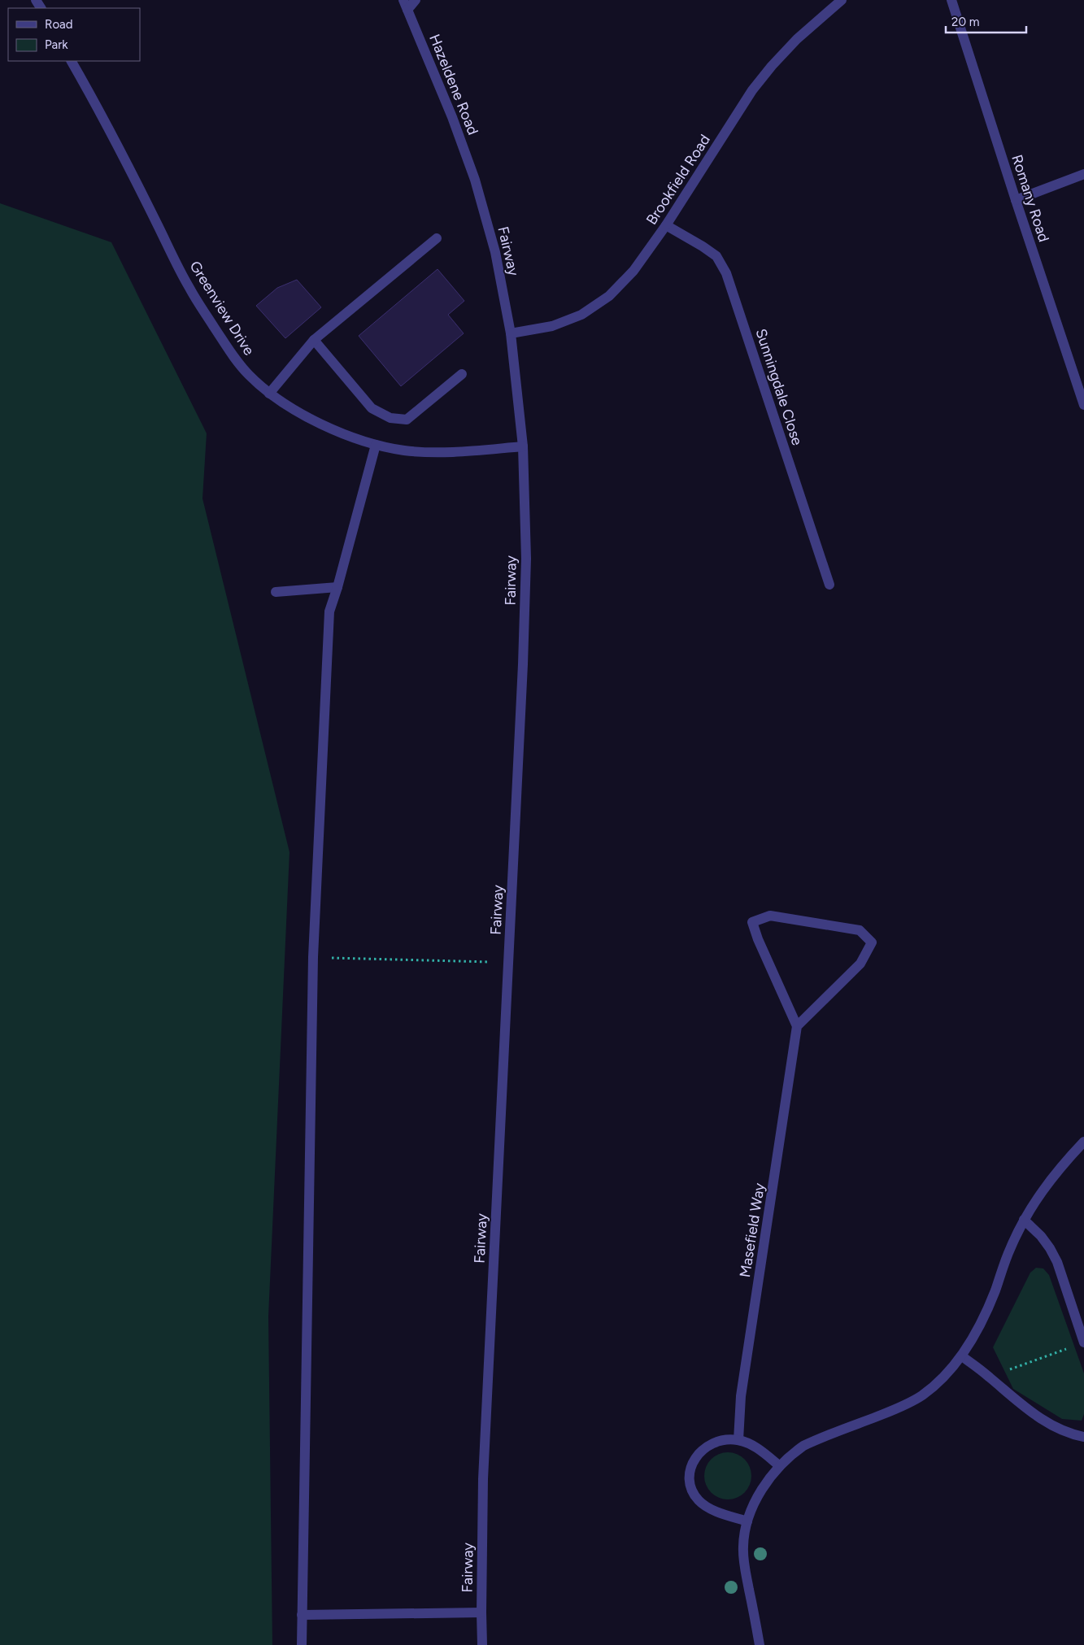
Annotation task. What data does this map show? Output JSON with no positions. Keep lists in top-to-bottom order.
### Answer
{
  "streets": {
    "street": [
      "Hazeldene Road",
      "Brookfield Road",
      "Romany Road",
      "Fairway",
      "Greenview Drive",
      "Sunningdale Close",
      "Masefield Way"
    ]
  },
  "crossings": [
    ["Hazeldene Road", "Fairway"],
    ["Brookfield Road", "Fairway"],
    ["Brookfield Road", "Sunningdale Close"],
    ["Fairway", "Greenview Drive"]
  ],
  "legend": ["Road", "Park"],
  "scale_bar": "20 m"
}
